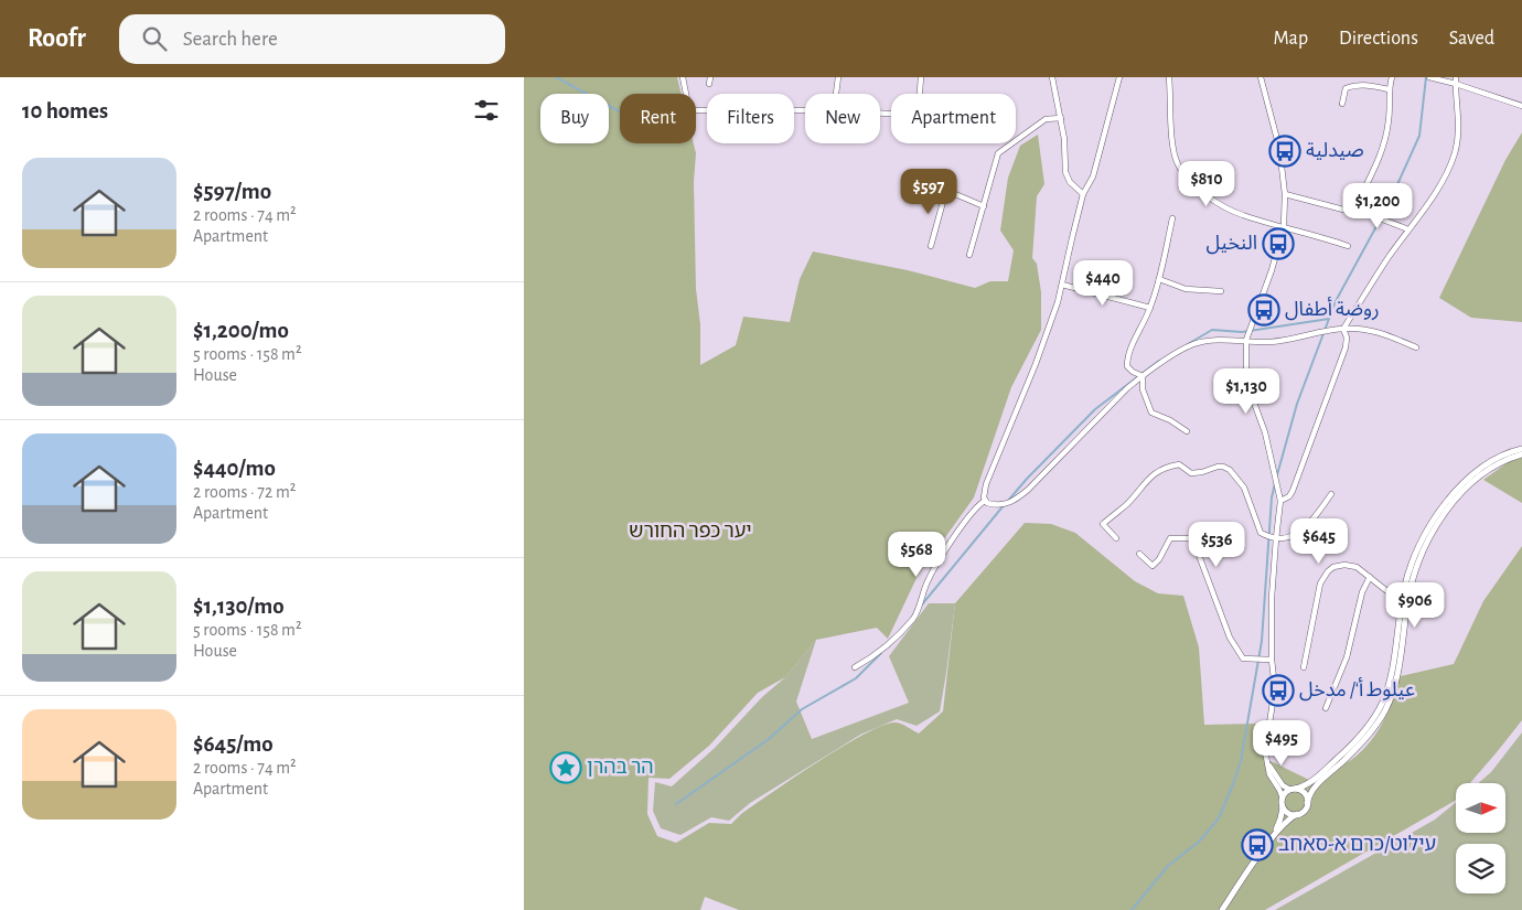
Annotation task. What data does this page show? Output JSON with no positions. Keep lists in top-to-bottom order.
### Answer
{
  "parks": ["יער כפר החורש"],
  "places": {
    "bus stop": [
      "صيدلية",
      "النخيل",
      "روضة أطفال",
      "عيلوط أ‘/ مدخل",
      "עילוט/כרם א-סאחב"
    ],
    "place": ["הר בהרן"]
  },
  "north": "right",
  "page": {
    "header": "Roofr",
    "search": "Search here",
    "nav": ["Map", "Directions", "Saved"],
    "heading": "10 homes",
    "chip": [
      "Buy",
      "Rent",
      "Filters",
      "New",
      "Apartment"
    ],
    "list": [
      {
        "name": "$597/mo",
        "note": "2 rooms · 74 m² · Apartment"
      },
      {
        "name": "$1,200/mo",
        "note": "5 rooms · 158 m² · House"
      },
      {
        "name": "$440/mo",
        "note": "2 rooms · 72 m² · Apartment"
      },
      {
        "name": "$1,130/mo",
        "note": "5 rooms · 158 m² · House"
      },
      {
        "name": "$645/mo",
        "note": "2 rooms · 74 m² · Apartment"
      }
    ],
    "price": [
      "$810",
      "$597",
      "$1,200",
      "$440",
      "$1,130",
      "$645",
      "$536",
      "$568",
      "$906",
      "$495"
    ]
  }
}
